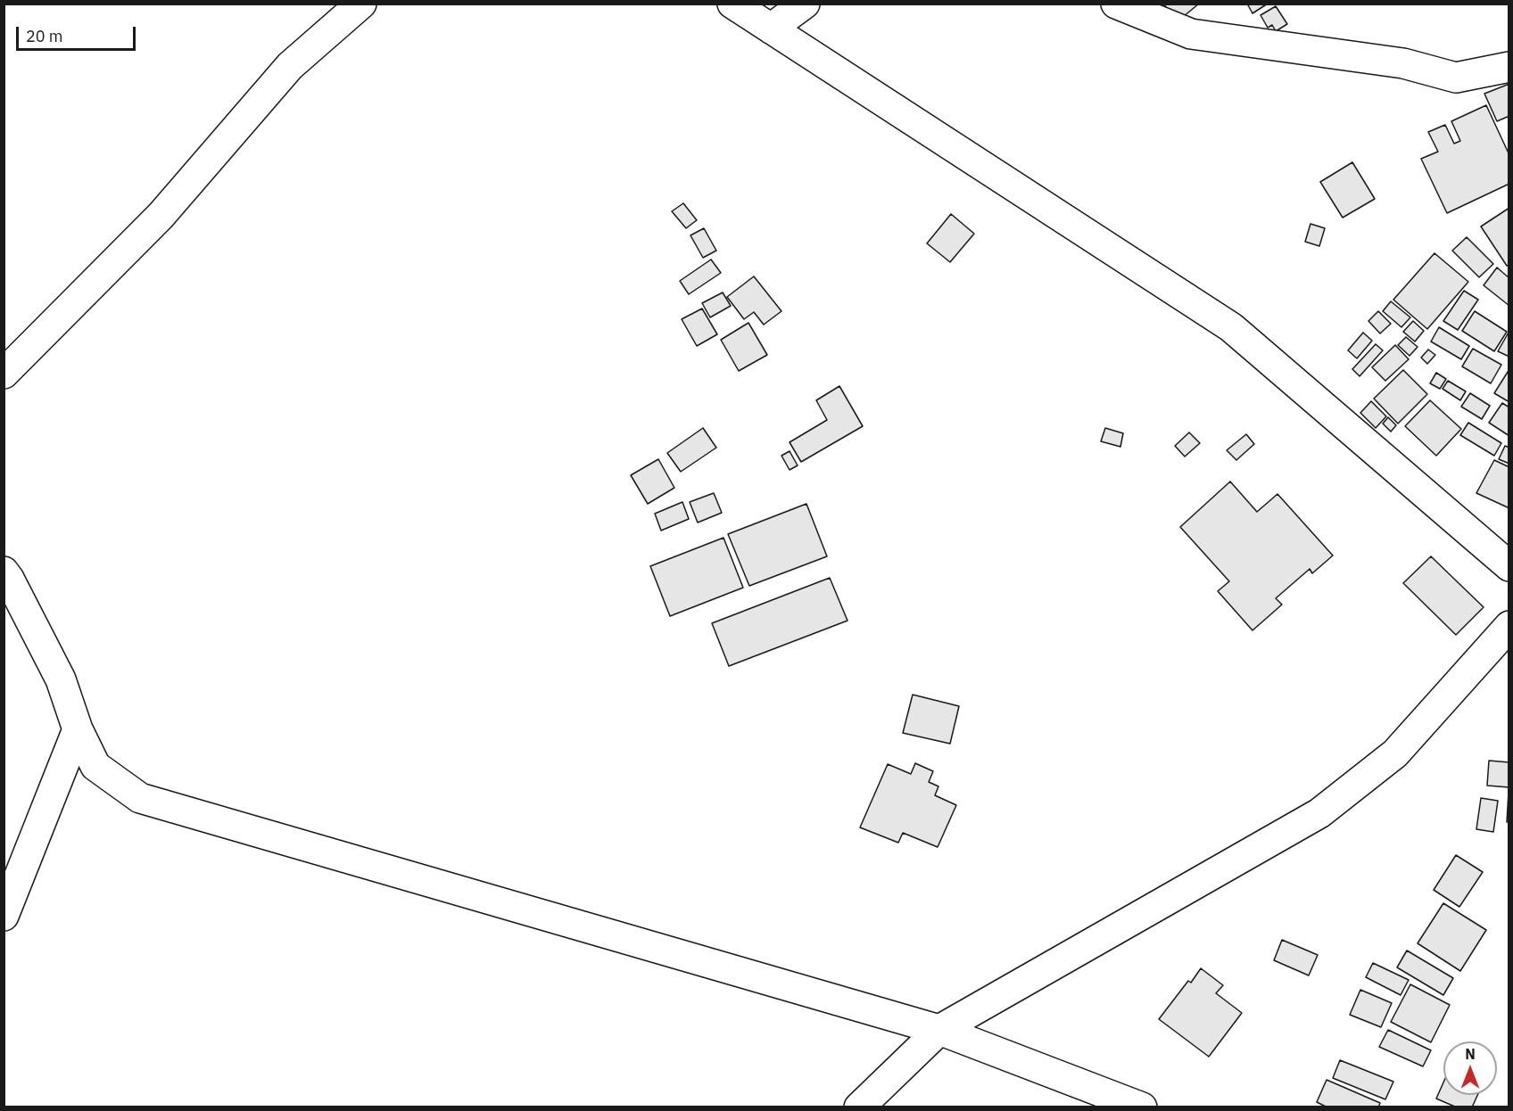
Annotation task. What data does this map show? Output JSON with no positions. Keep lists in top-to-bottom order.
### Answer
{
  "scale_bar": "20 m",
  "north": "top"
}
